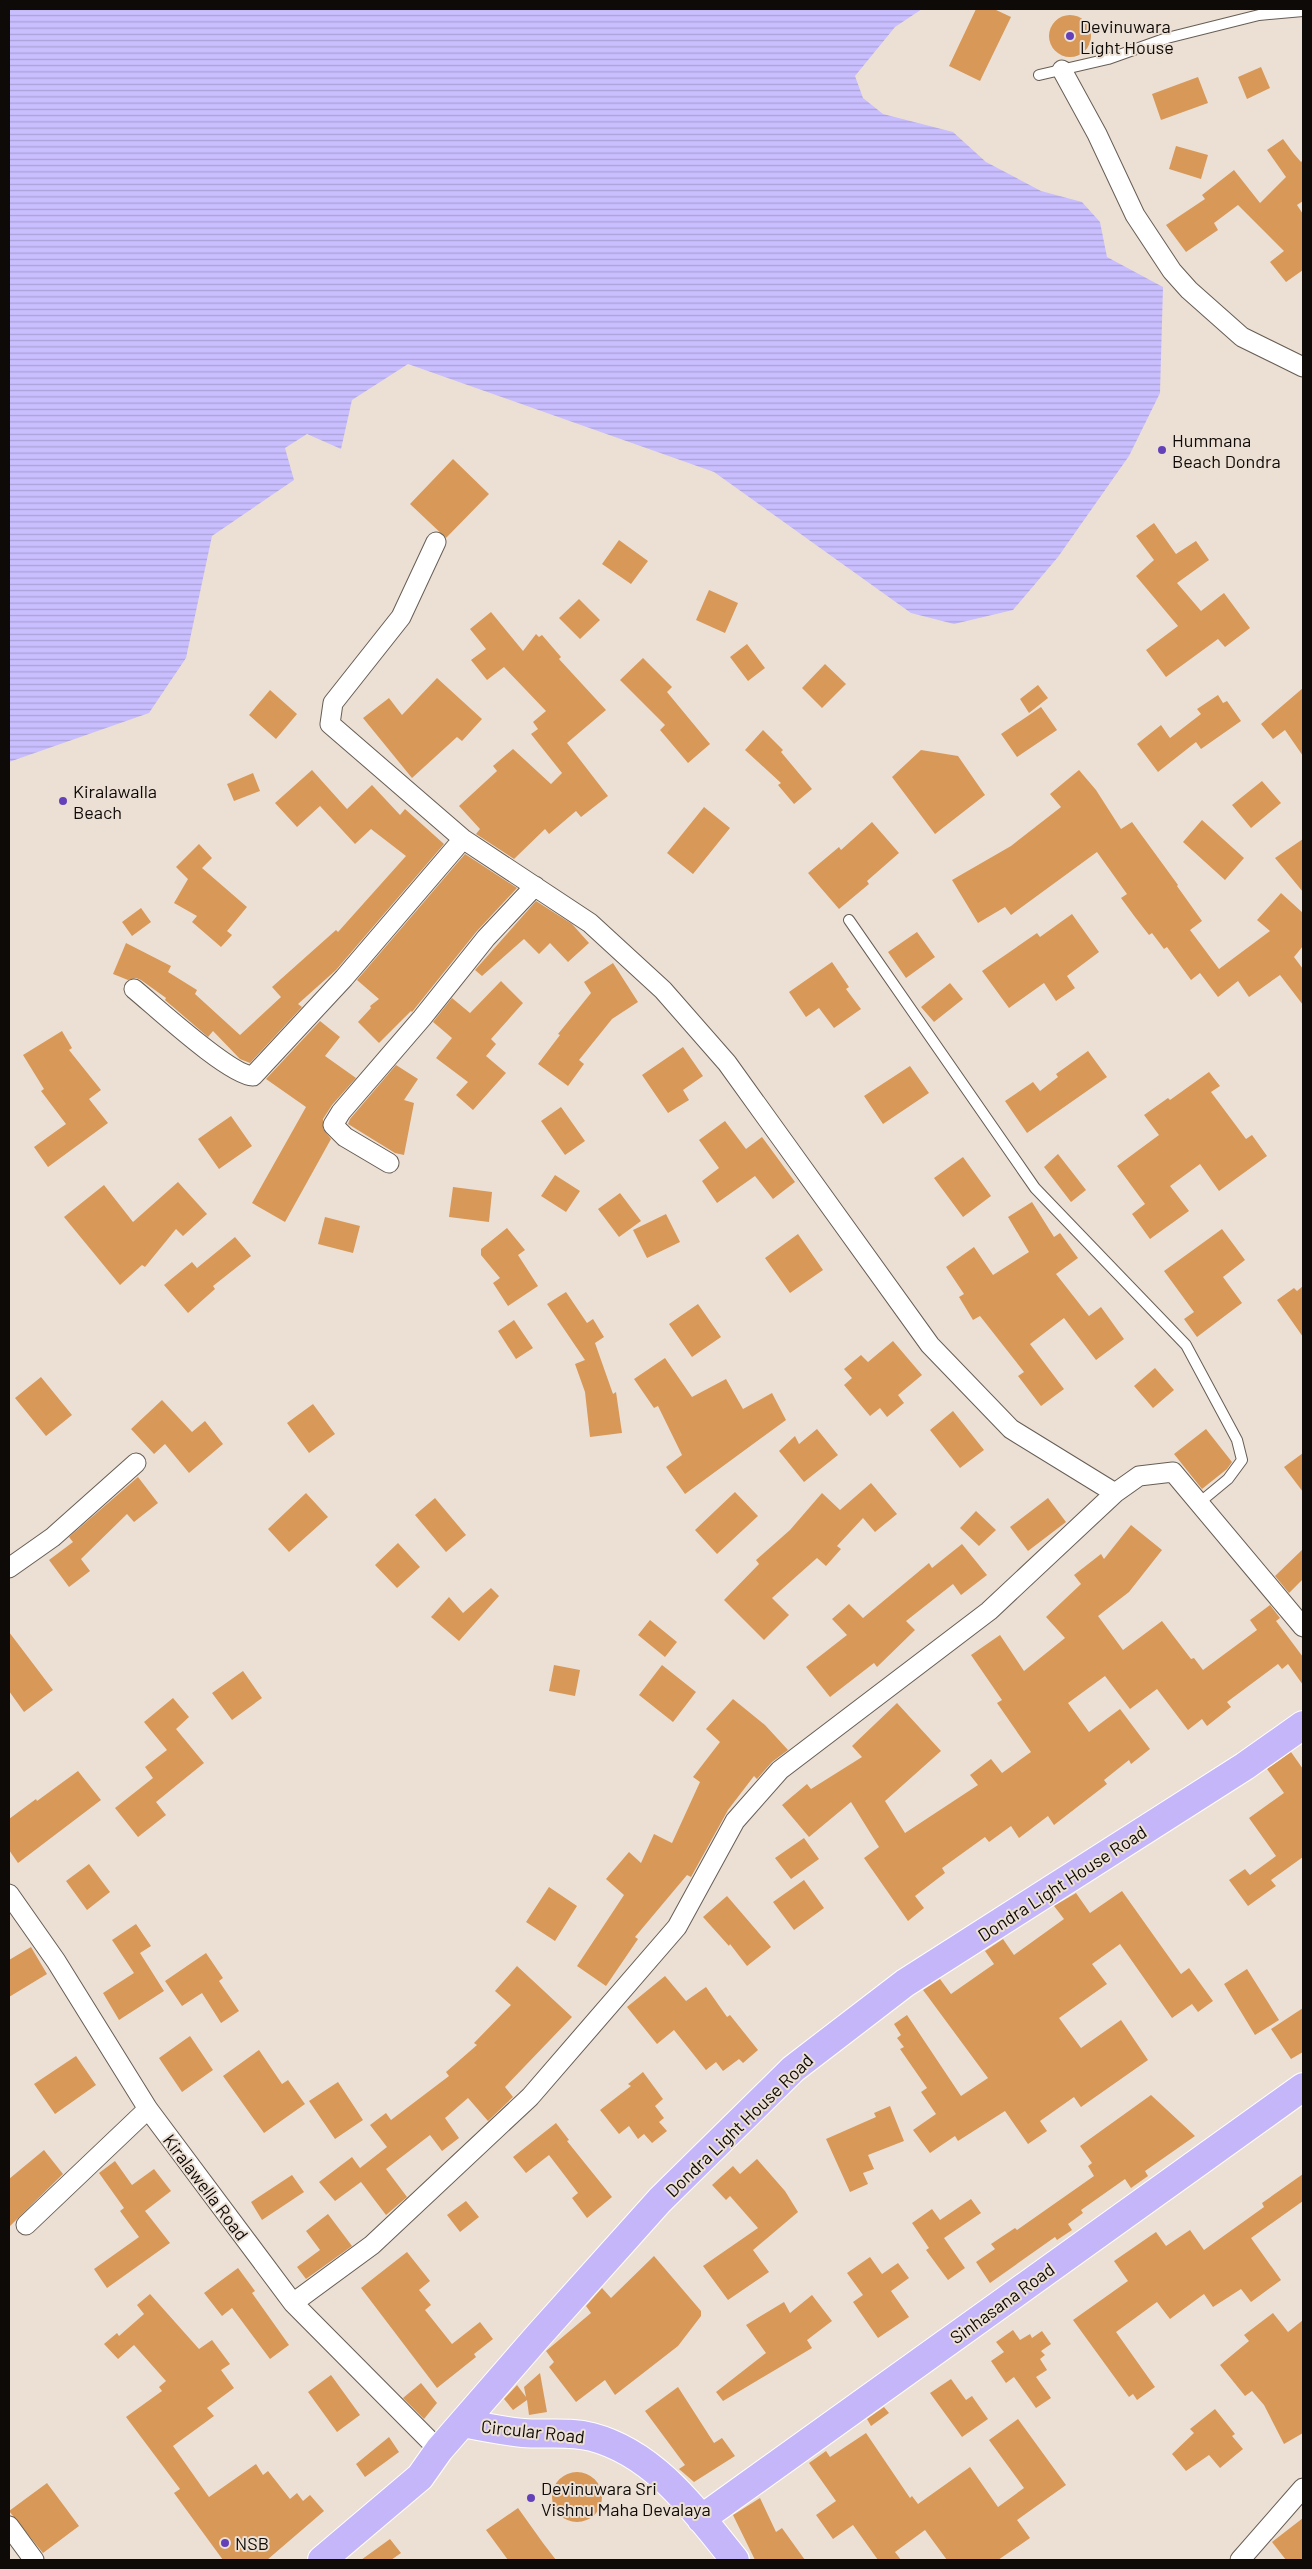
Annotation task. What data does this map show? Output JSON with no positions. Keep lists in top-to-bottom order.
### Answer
{
  "streets": {
    "main road": ["Dondra Light House Road", "Sinhasana Road", "Circular Road"],
    "street": ["Kiralawella Road"]
  },
  "crossings": [
    ["Dondra Light House Road", "Kiralawella Road"],
    ["Dondra Light House Road", "Circular Road"],
    ["Sinhasana Road", "Circular Road"]
  ],
  "places": [
    "Devinuwara Light House",
    "Hummana Beach Dondra",
    "Kiralawalla Beach",
    "Devinuwara Sri Vishnu Maha Devalaya",
    "NSB"
  ]
}
